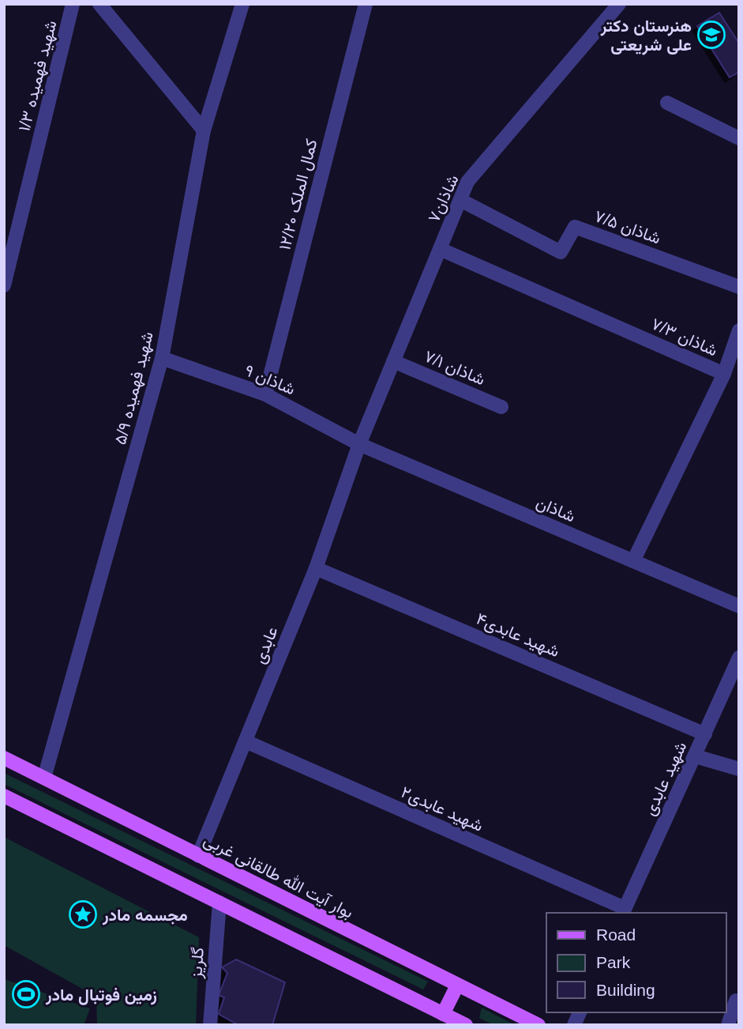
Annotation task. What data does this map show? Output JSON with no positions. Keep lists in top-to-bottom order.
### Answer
{
  "streets": {
    "main road": ["بوار آیت الله طالقانی غربی"],
    "street": [
      "شهید فهمیده ۱/۳",
      "کمال الملک ۱۲/۲۰",
      "شاذان۷",
      "شاذان ۷/۵",
      "شاذان ۷/۳",
      "شاذان ۷/۱",
      "شاذان ۹",
      "شهید فهمیده ۵/۹",
      "شاذان",
      "شهید عابدی۴",
      "عابدی",
      "شهید عابدی",
      "شهید عابدی۲",
      "گلریز"
    ]
  },
  "crossings": [
    ["کمال الملک ۱۲/۲۰", "شاذان ۹"],
    ["شاذان۷", "شاذان ۷/۵"],
    ["شاذان۷", "شاذان ۷/۳"],
    ["شاذان۷", "شاذان ۷/۱"],
    ["شاذان۷", "شاذان ۹"],
    ["شاذان۷", "شاذان"],
    ["شاذان۷", "عابدی"],
    ["شاذان ۷/۳", "شاذان"],
    ["شاذان ۹", "شهید فهمیده ۵/۹"],
    ["شاذان ۹", "شاذان"],
    ["شاذان ۹", "عابدی"],
    ["شهید فهمیده ۵/۹", "بوار آیت الله طالقانی غربی"],
    ["شاذان", "عابدی"],
    ["شهید عابدی۴", "عابدی"],
    ["شهید عابدی۴", "شهید عابدی"],
    ["عابدی", "شهید عابدی۲"],
    ["عابدی", "بوار آیت الله طالقانی غربی"],
    ["شهید عابدی", "شهید عابدی۲"]
  ],
  "places": {
    "school or university": ["هنرستان دکتر علی شریعتی"],
    "place": ["مجسمه مادر"],
    "sports": ["زمین فوتبال مادر"]
  },
  "legend": ["Road", "Park", "Building"]
}
